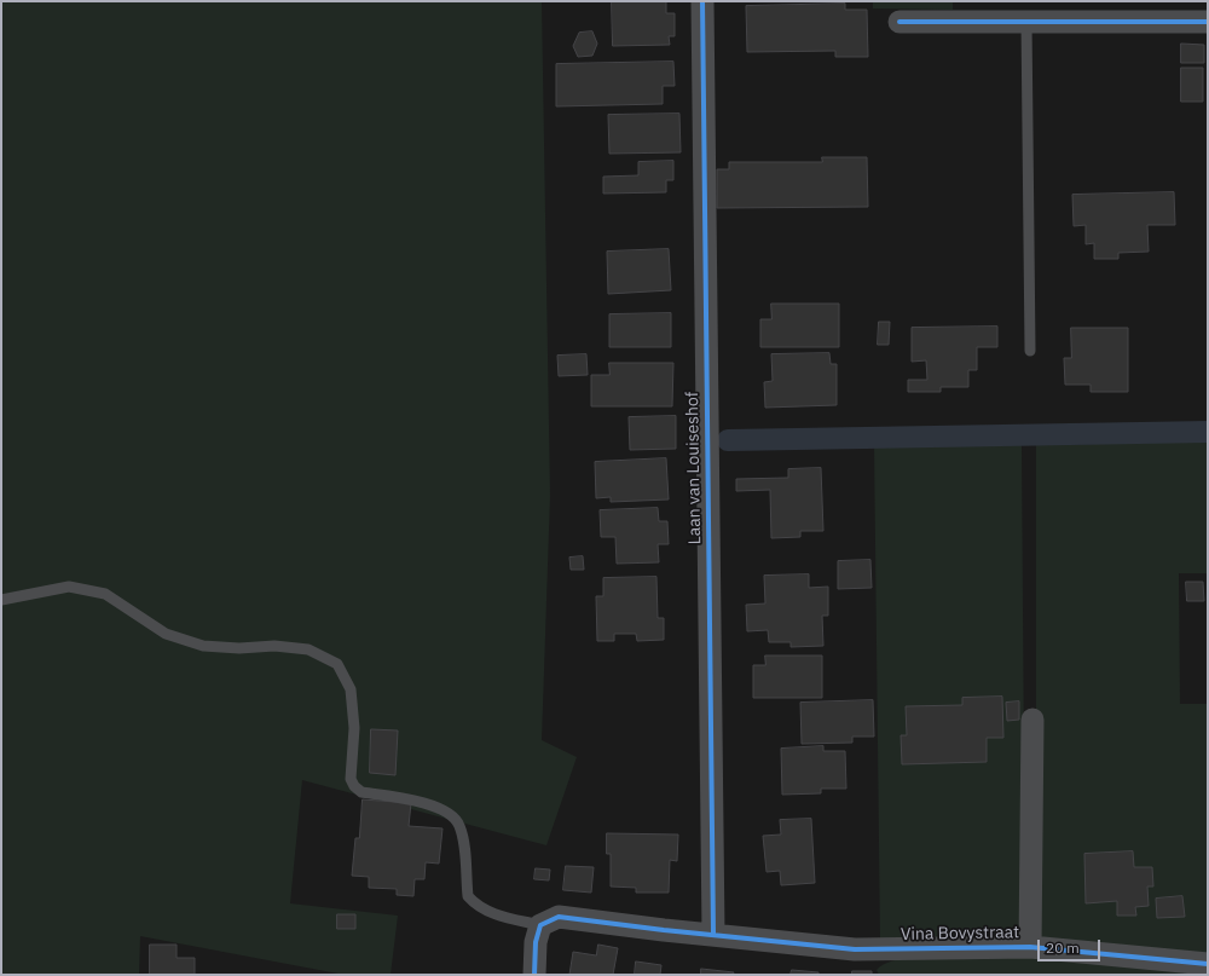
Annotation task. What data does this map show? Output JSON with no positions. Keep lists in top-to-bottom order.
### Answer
{
  "streets": {
    "street": ["Laan van Louiseshof", "Vina Bovystraat"]
  },
  "crossings": [
    ["Laan van Louiseshof", "Vina Bovystraat"]
  ],
  "scale_bar": "20 m"
}
